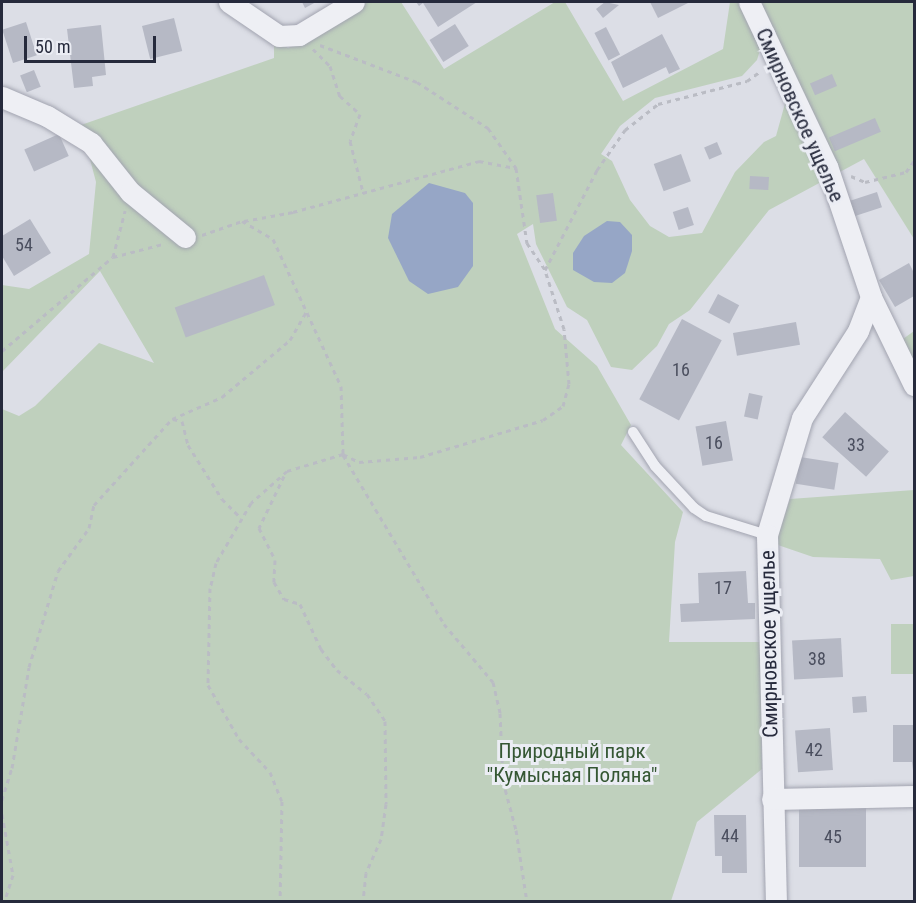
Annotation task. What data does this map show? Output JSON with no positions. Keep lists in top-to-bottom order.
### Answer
{
  "streets": {
    "street": ["Смирновское ущелье"]
  },
  "parks": ["Природный парк \"Кумысная Поляна\""],
  "house_numbers": [
    "54",
    "16",
    "16",
    "33",
    "17",
    "38",
    "42",
    "44",
    "45"
  ],
  "scale_bar": "50 m"
}
